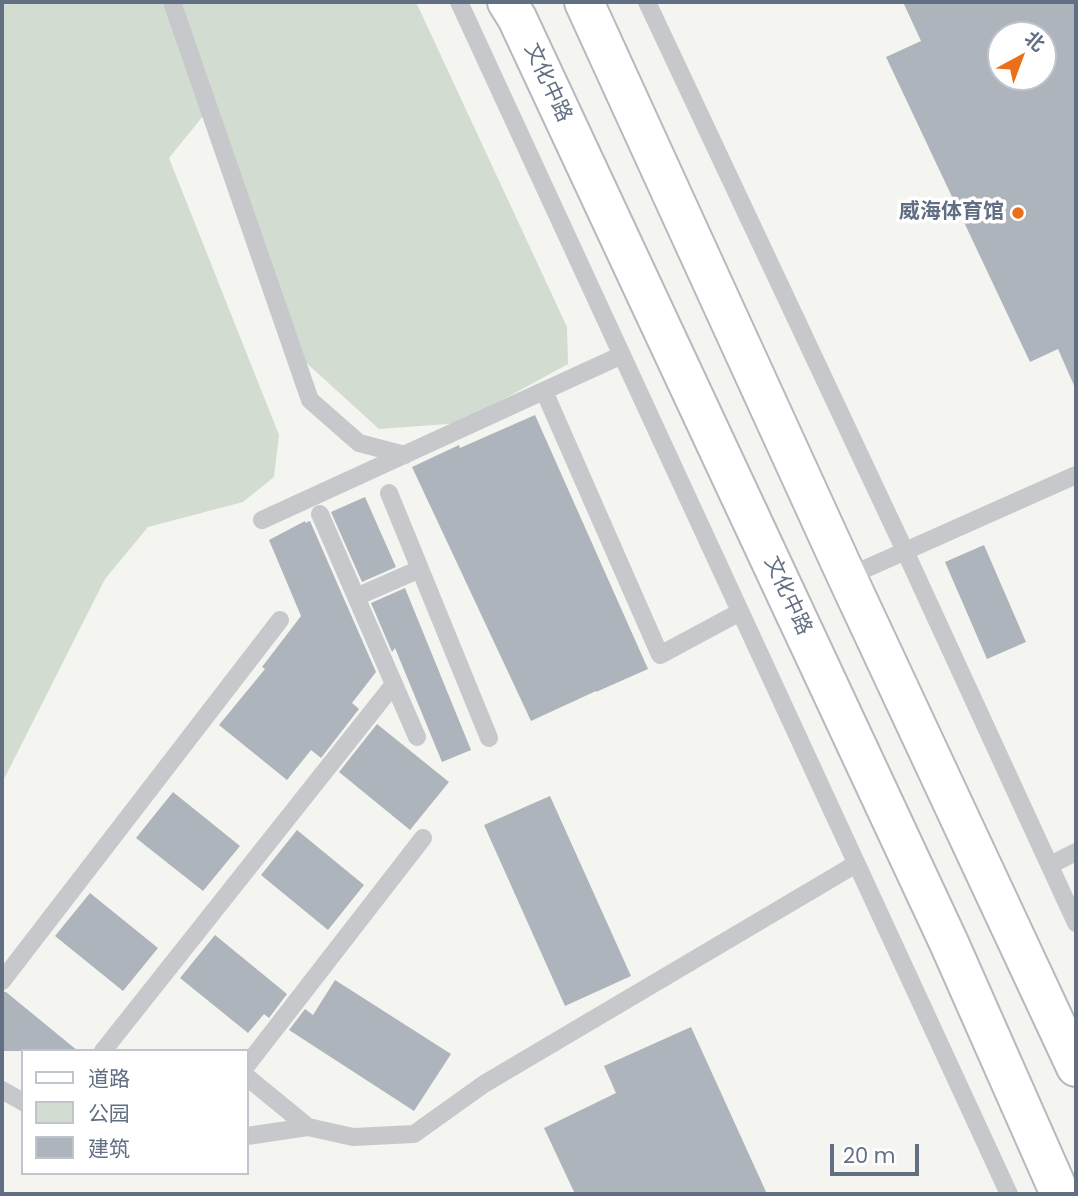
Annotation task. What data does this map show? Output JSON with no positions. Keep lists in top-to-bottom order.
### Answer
{
  "streets": {
    "main road": ["文化中路"]
  },
  "places": ["威海体育馆"],
  "legend": ["道路", "公园", "建筑"],
  "scale_bar": "20 m",
  "north": "top right"
}
